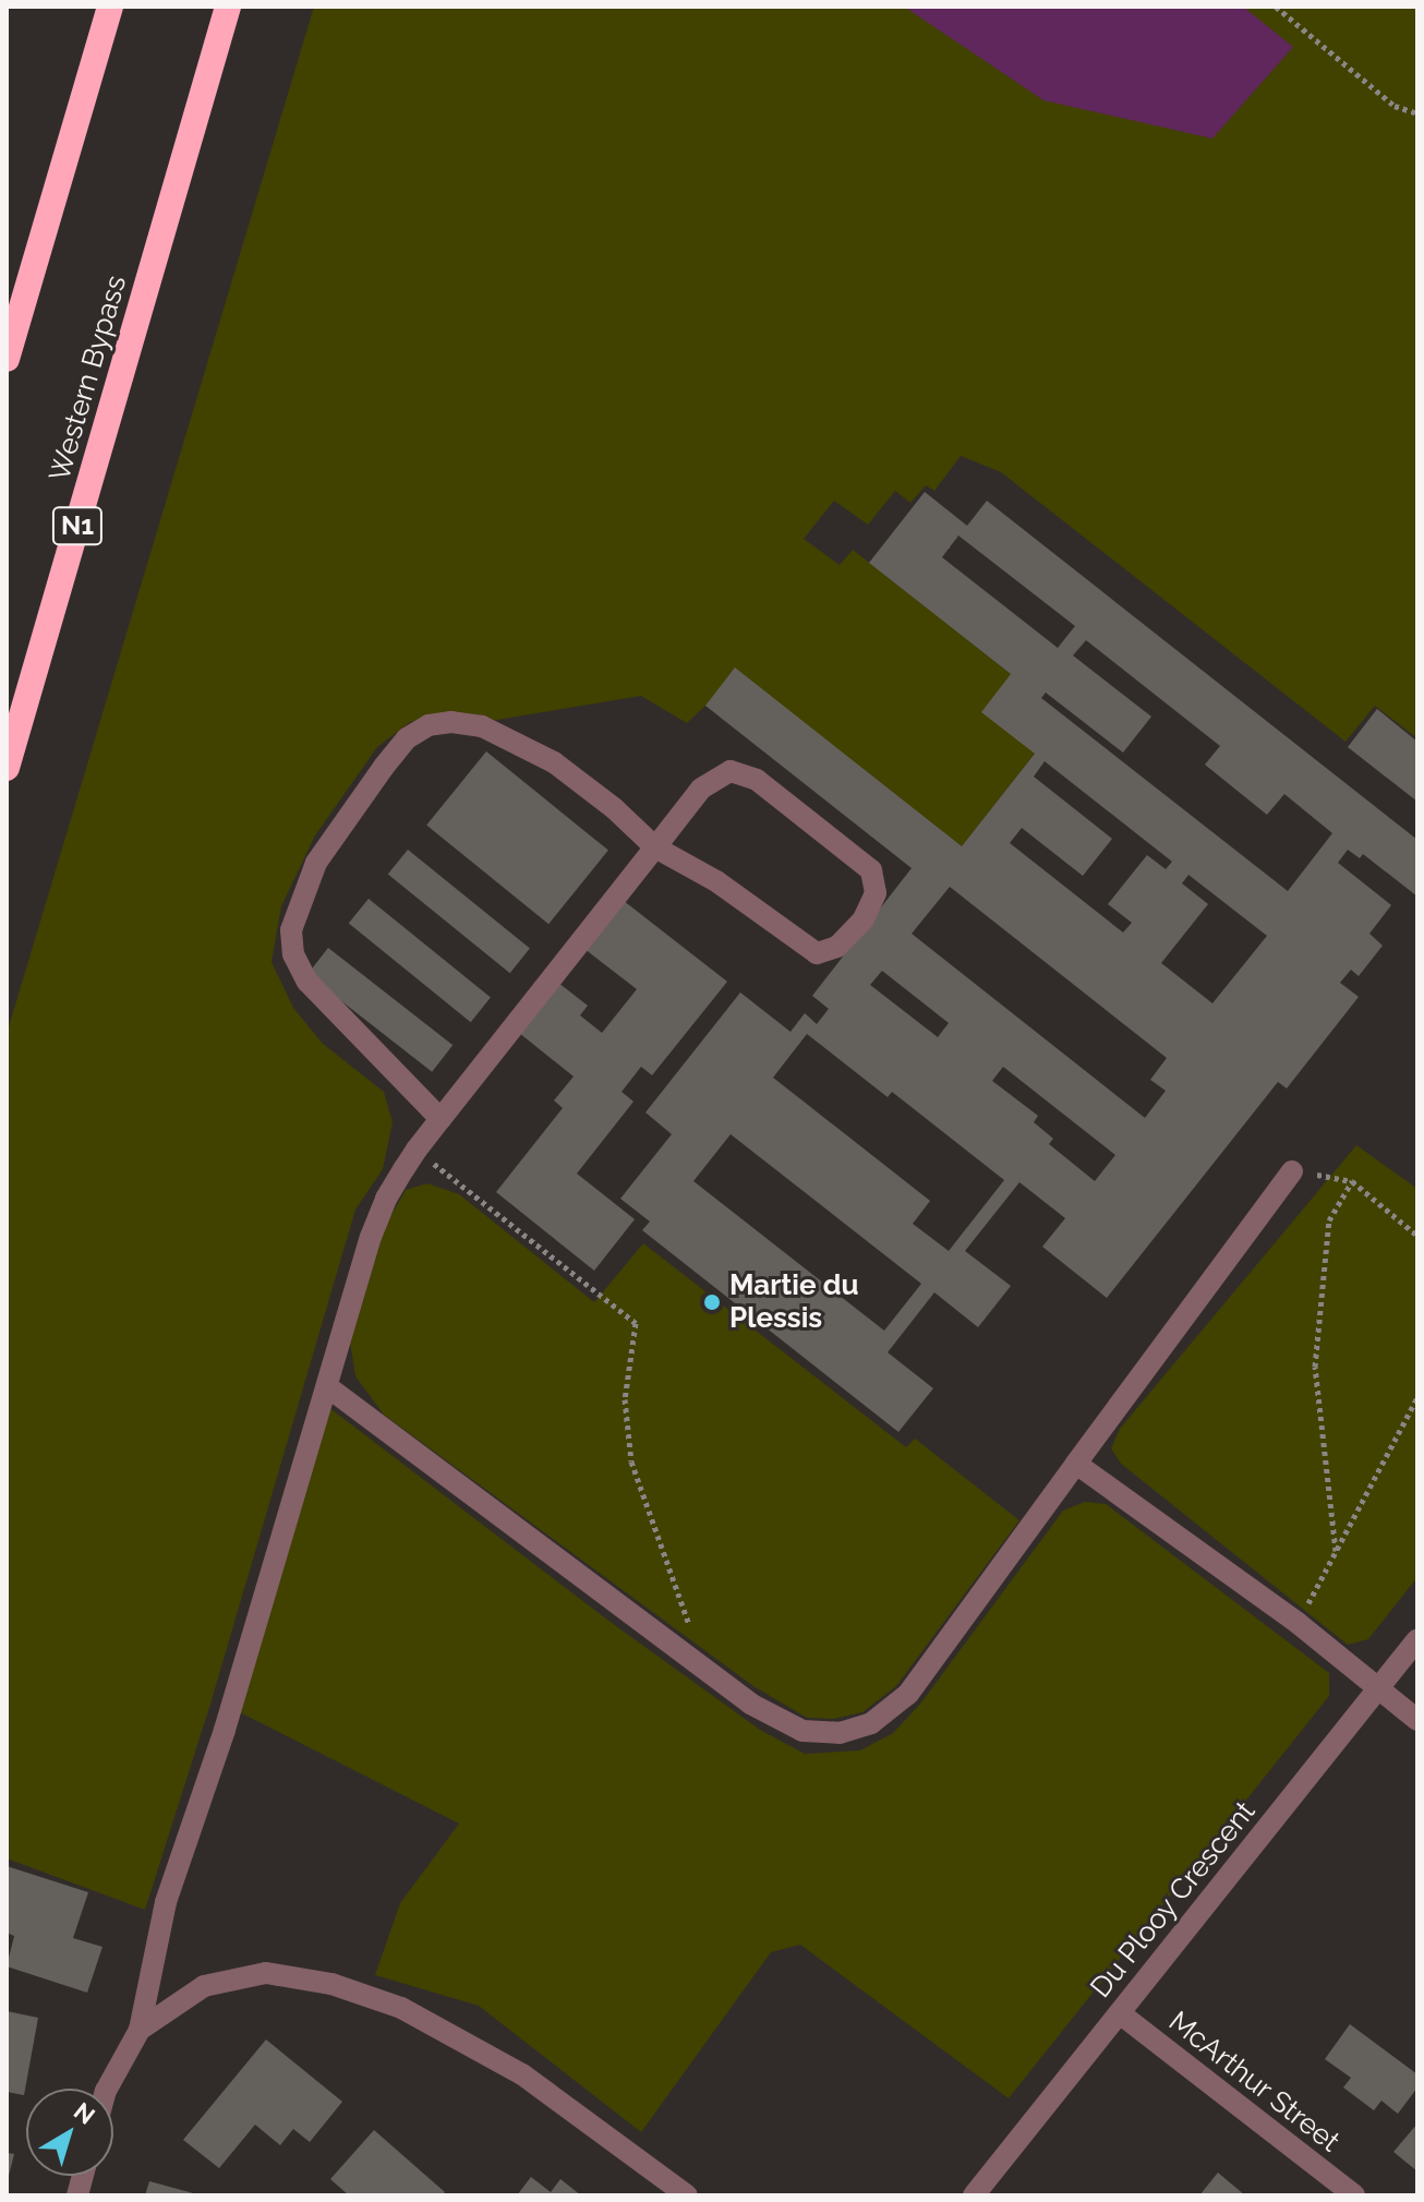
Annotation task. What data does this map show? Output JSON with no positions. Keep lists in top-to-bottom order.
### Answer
{
  "streets": {
    "highway": ["Western Bypass", "N1"],
    "street": ["Du Plooy Crescent", "McArthur Street"]
  },
  "crossings": [
    ["Du Plooy Crescent", "McArthur Street"]
  ],
  "places": ["Martie du Plessis"],
  "north": "top right"
}
